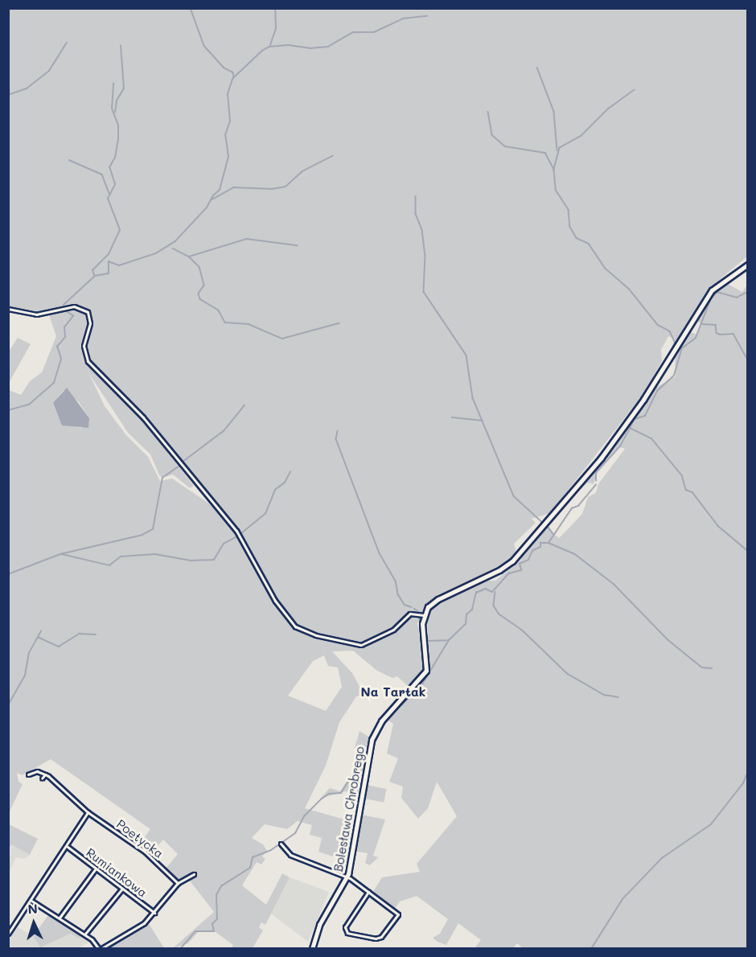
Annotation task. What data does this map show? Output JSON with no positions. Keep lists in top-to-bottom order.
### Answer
{
  "streets": {
    "street": ["Bolesława Chrobrego", "Poetycka", "Rumiankowa"]
  },
  "districts": ["Na Tartak"],
  "north": "top"
}
